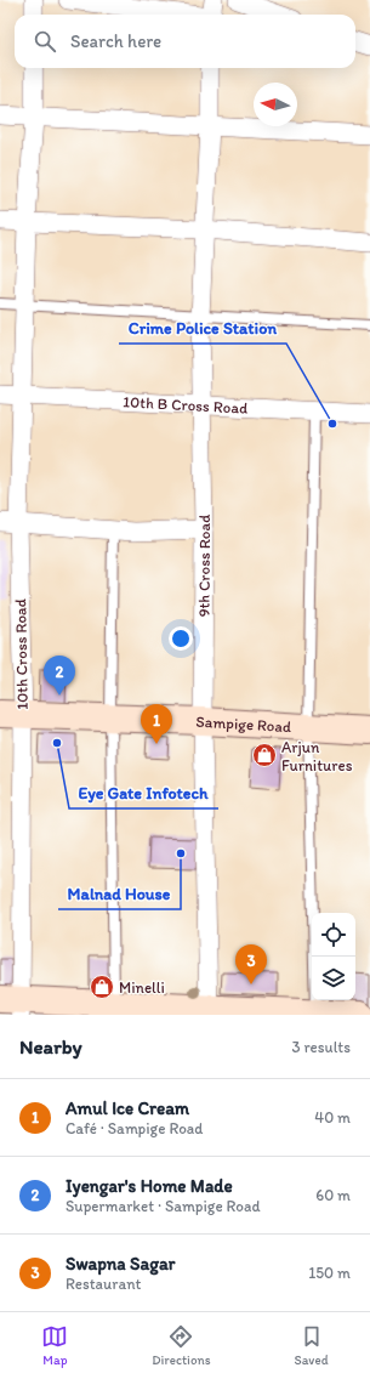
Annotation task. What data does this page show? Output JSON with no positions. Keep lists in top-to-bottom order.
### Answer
{
  "streets": {
    "street": [
      "10th B Cross Road",
      "9th Cross Road",
      "10th Cross Road",
      "Sampige Road"
    ]
  },
  "crossings": [
    ["10th B Cross Road", "9th Cross Road"],
    ["10th B Cross Road", "10th Cross Road"],
    ["9th Cross Road", "Sampige Road"],
    ["10th Cross Road", "Sampige Road"]
  ],
  "places": {
    "other": ["Crime Police Station", "Eye Gate Infotech", "Malnad House"],
    "shop": ["Arjun Furnitures", "Minelli"]
  },
  "north": "left",
  "page": {
    "search": "Search here",
    "pins": ["2", "1", "3"],
    "heading": ["Nearby", "3 results"],
    "list": [
      {
        "mark": "1",
        "name": "Amul Ice Cream",
        "note": "Café · Sampige Road",
        "value": "40 m"
      },
      {
        "mark": "2",
        "name": "Iyengar's Home Made",
        "note": "Supermarket · Sampige Road",
        "value": "60 m"
      },
      {
        "mark": "3",
        "name": "Swapna Sagar",
        "note": "Restaurant",
        "value": "150 m"
      }
    ],
    "nav": ["Map", "Directions", "Saved"]
  }
}
